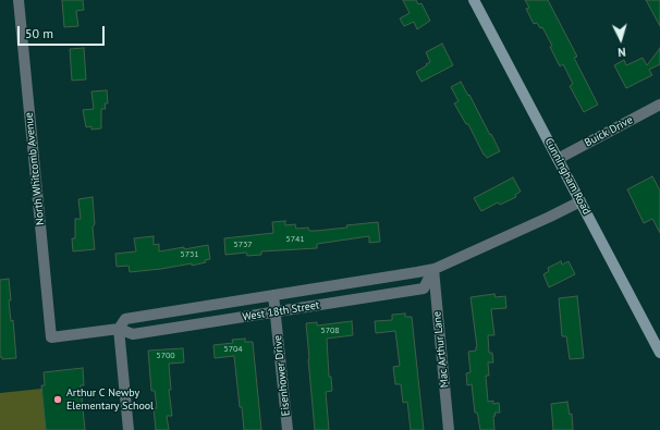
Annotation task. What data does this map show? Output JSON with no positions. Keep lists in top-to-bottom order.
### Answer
{
  "streets": {
    "street": [
      "Buick Drive",
      "North Whitcomb Avenue",
      "Cunningham Road",
      "West 18th Street",
      "Mac Arthur Lane",
      "Eisenhower Drive"
    ]
  },
  "crossings": [
    ["Buick Drive", "Cunningham Road"],
    ["North Whitcomb Avenue", "West 18th Street"],
    ["Cunningham Road", "West 18th Street"],
    ["West 18th Street", "Mac Arthur Lane"],
    ["West 18th Street", "Eisenhower Drive"]
  ],
  "places": ["Arthur C Newby Elementary School"],
  "house_numbers": [
    "5741",
    "5737",
    "5731",
    "5708",
    "5704",
    "5700"
  ],
  "scale_bar": "50 m",
  "north": "bottom"
}
